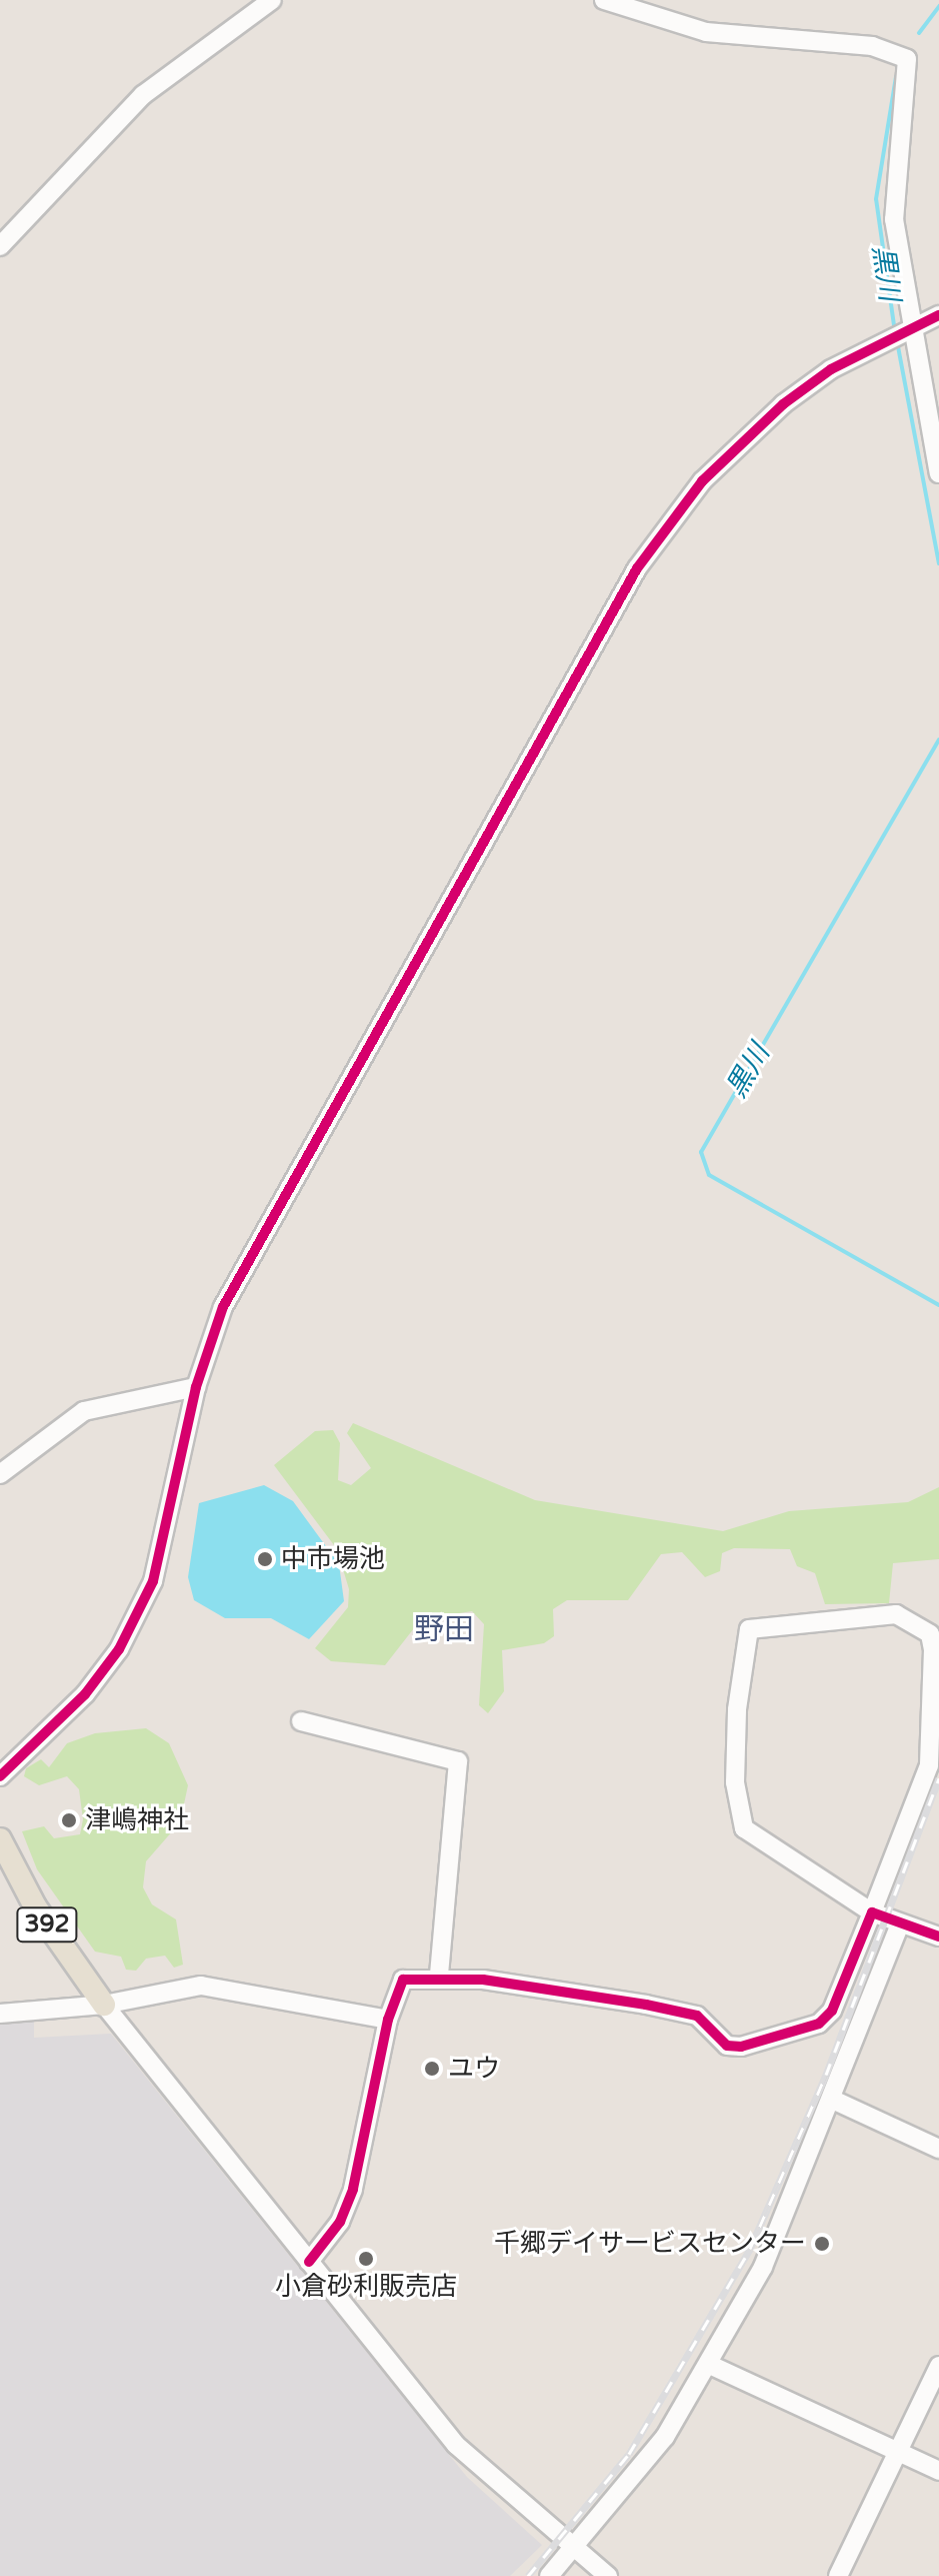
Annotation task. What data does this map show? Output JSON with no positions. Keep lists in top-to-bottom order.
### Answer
{
  "streets": {
    "main road": ["392"]
  },
  "districts": ["野田"],
  "water": ["黒川"],
  "places": [
    "中市場池",
    "津嶋神社",
    "ユウ",
    "千郷デイサービスセンター",
    "小倉砂利販売店"
  ]
}
